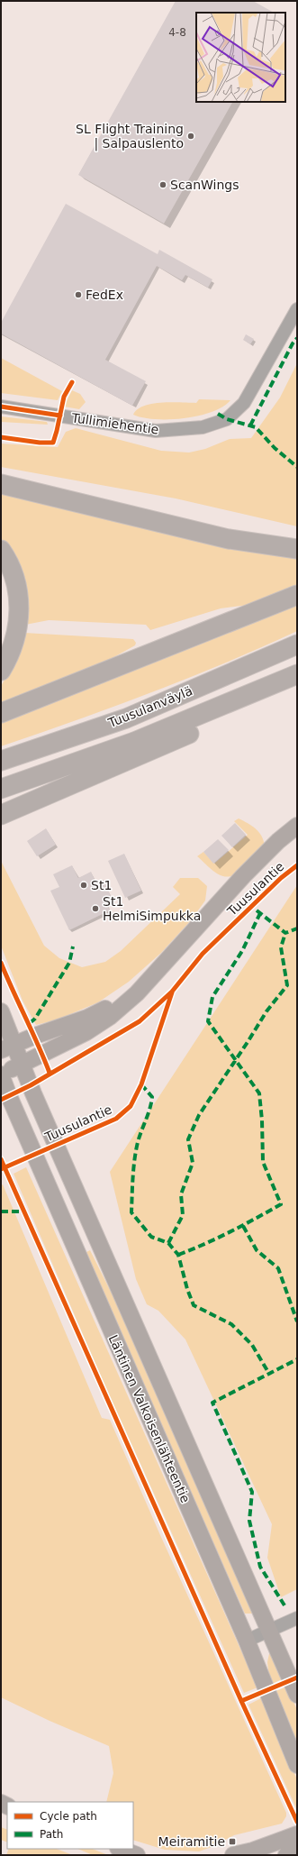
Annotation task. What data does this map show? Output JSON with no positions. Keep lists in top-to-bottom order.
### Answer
{
  "streets": {
    "highway": ["Tuusulanväylä"],
    "main road": ["Tuusulantie", "Läntinen Valkoisenlähteentie"],
    "street": ["Tullimiehentie"]
  },
  "crossings": [
    ["Tuusulantie", "Läntinen Valkoisenlähteentie"]
  ],
  "places": {
    "other": [
      "SL Flight Training | Salpauslento",
      "ScanWings",
      "FedEx",
      "St1",
      "St1 HelmiSimpukka"
    ],
    "transit": ["Meiramitie"]
  },
  "house_numbers": ["4-8"],
  "legend": ["Cycle path", "Path"]
}
